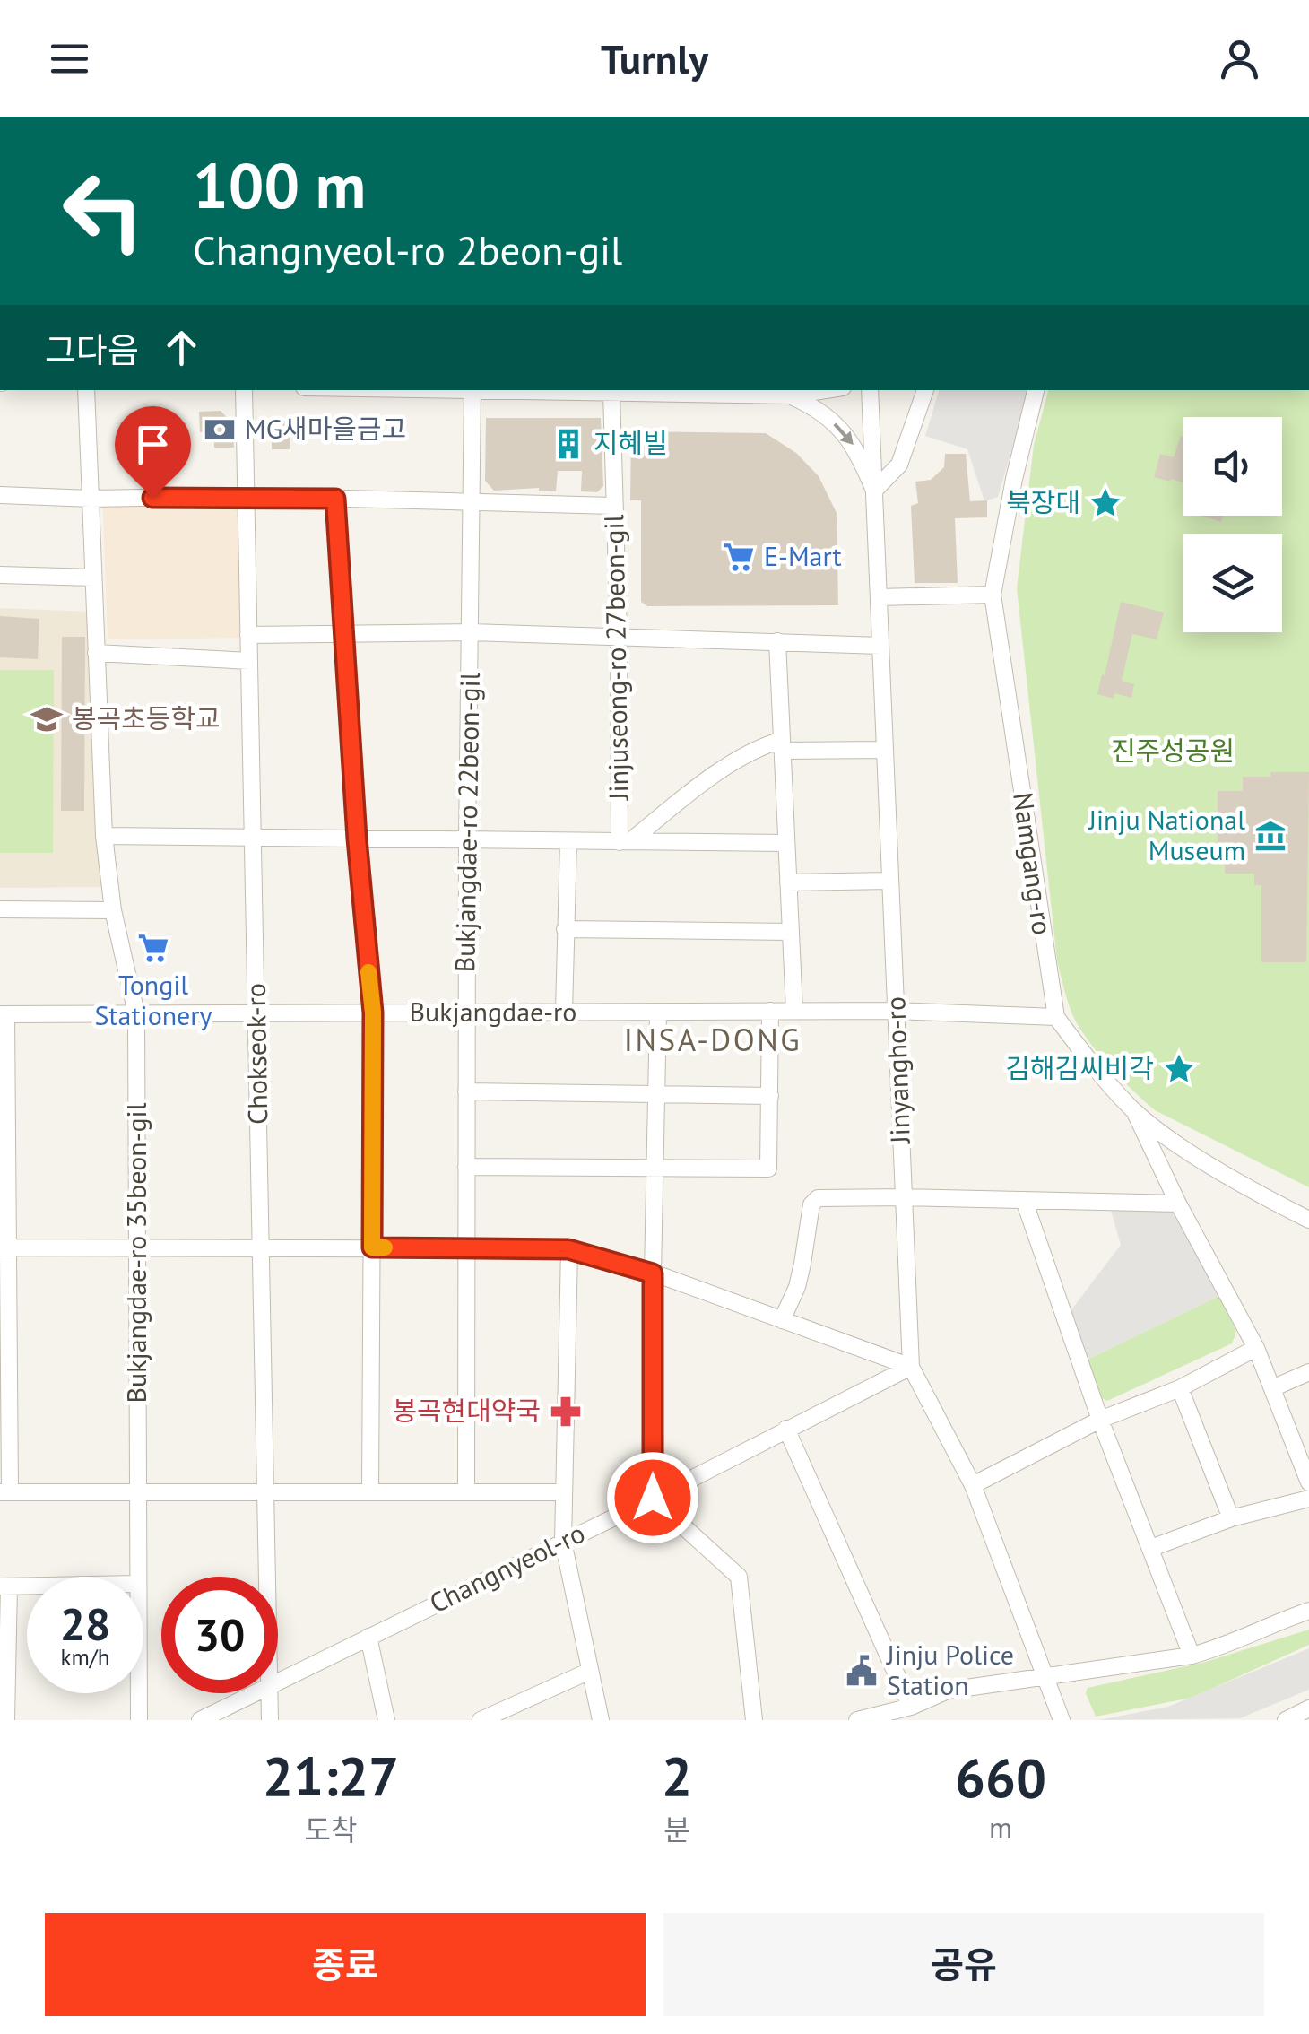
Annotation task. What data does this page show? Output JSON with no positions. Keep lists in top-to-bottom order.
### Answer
{
  "streets": {
    "street": [
      "Jinjuseong-ro 27beon-gil",
      "Bukjangdae-ro 22beon-gil",
      "Namgang-ro",
      "Bukjangdae-ro",
      "Chokseok-ro",
      "Jinyangho-ro",
      "Bukjangdae-ro 35beon-gil",
      "Changnyeol-ro"
    ]
  },
  "crossings": [
    ["Bukjangdae-ro 22beon-gil", "Bukjangdae-ro"],
    ["Namgang-ro", "Bukjangdae-ro"],
    ["Bukjangdae-ro", "Chokseok-ro"],
    ["Bukjangdae-ro", "Jinyangho-ro"],
    ["Bukjangdae-ro", "Bukjangdae-ro 35beon-gil"],
    ["Jinyangho-ro", "Changnyeol-ro"]
  ],
  "districts": ["INSA-DONG"],
  "parks": ["진주성공원"],
  "places": {
    "bank": ["MG새마을금고"],
    "building": ["지혜빌"],
    "place": ["북장대", "김해김씨비각"],
    "supermarket": ["E-Mart", "Tongil Stationery"],
    "school or university": ["봉곡초등학교"],
    "museum": ["Jinju National Museum"],
    "pharmacy": ["봉곡현대약국"],
    "public building": ["Jinju Police Station"]
  },
  "page": {
    "header": "Turnly",
    "turn": ["100 m", "Changnyeol-ro 2beon-gil"],
    "then": "그다음",
    "speed": "28 km/h",
    "limit": "30",
    "eta": [
      "21:27",
      "도착",
      "2",
      "분",
      "660",
      "m"
    ],
    "buttons": ["종료", "공유"]
  }
}
